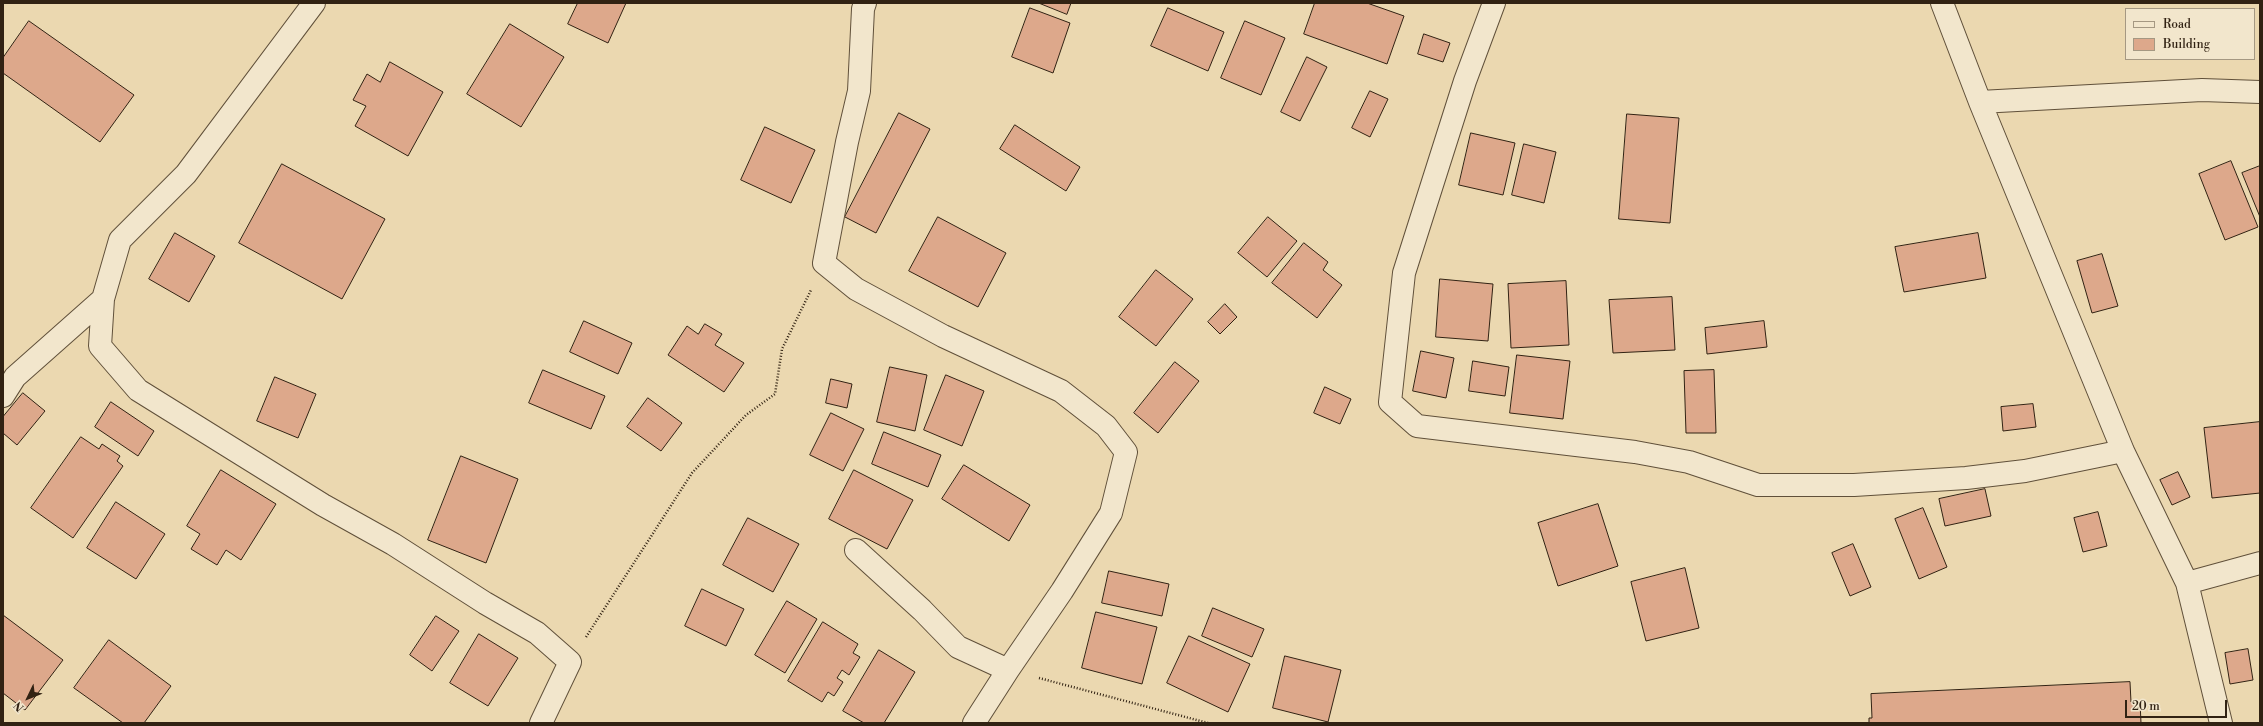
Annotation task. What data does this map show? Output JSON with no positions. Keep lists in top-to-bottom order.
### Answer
{
  "legend": ["Road", "Building"],
  "scale_bar": "20 m",
  "north": "bottom left"
}
